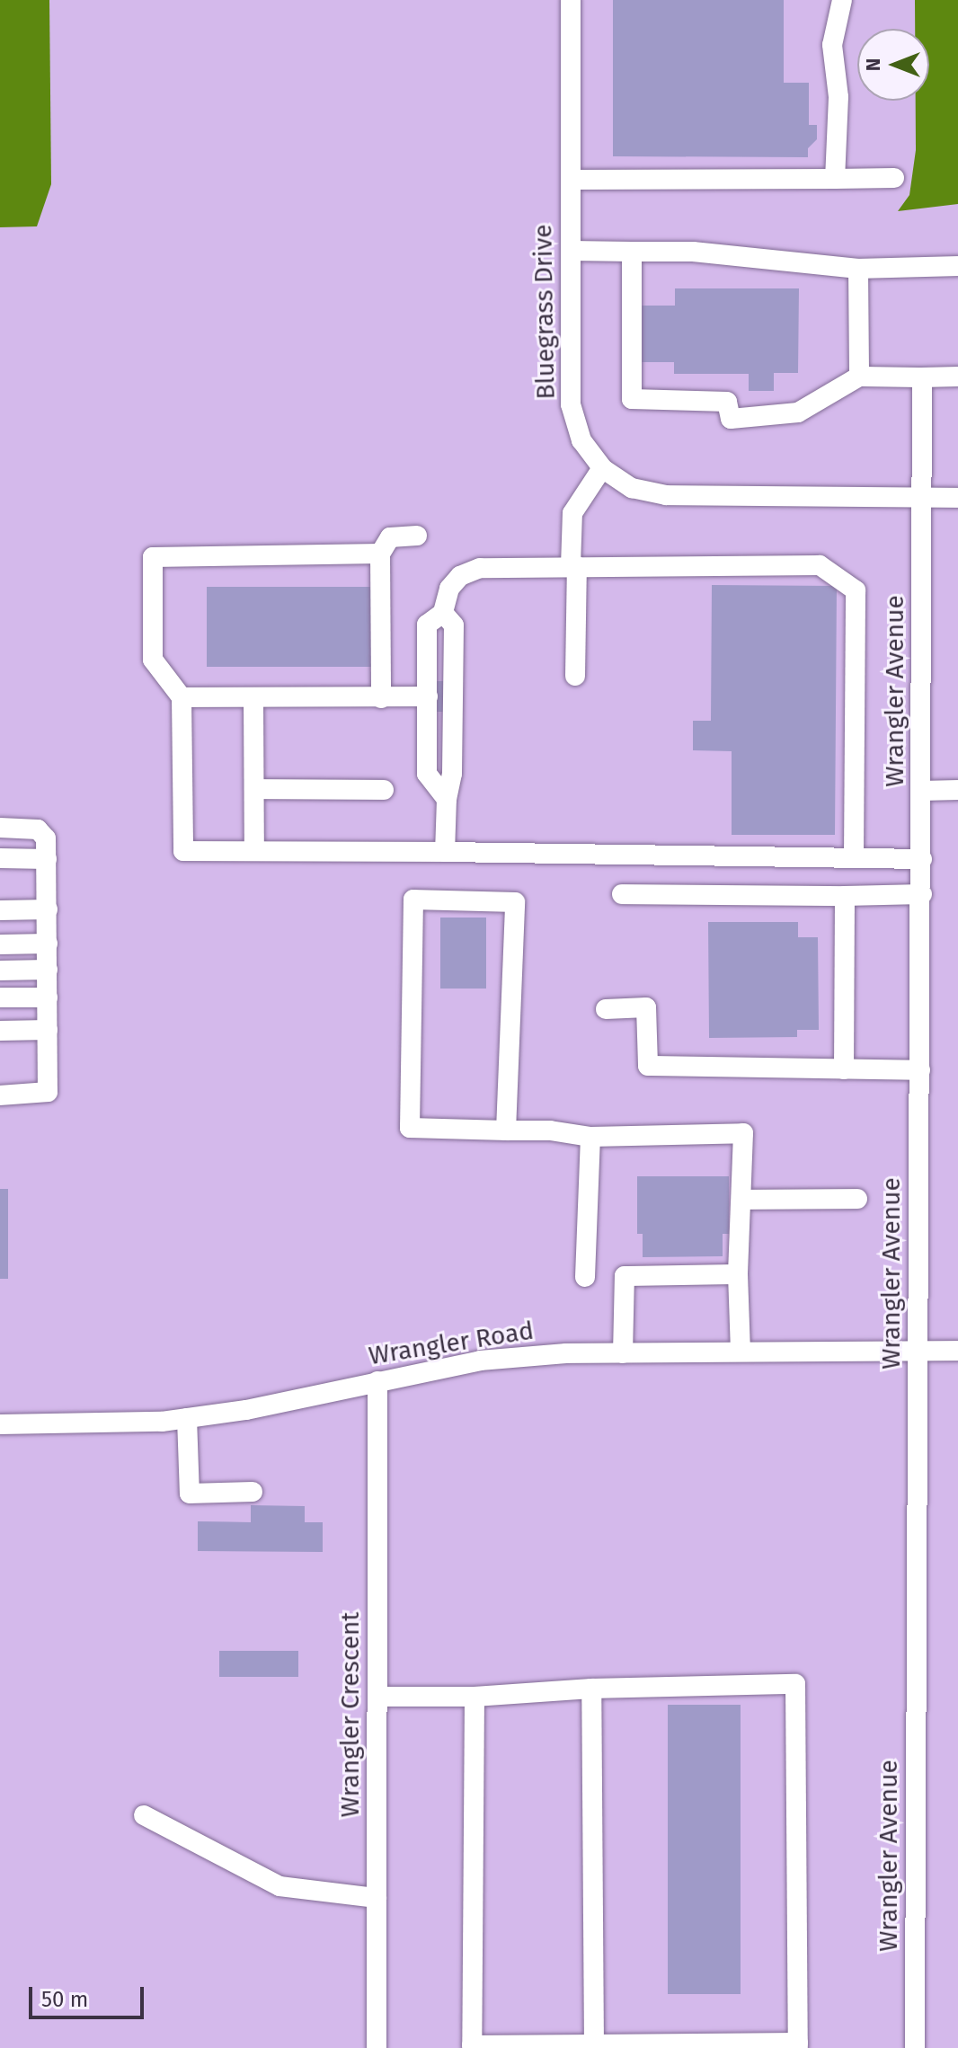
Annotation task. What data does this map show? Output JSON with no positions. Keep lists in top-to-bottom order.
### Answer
{
  "streets": {
    "street": [
      "Bluegrass Drive",
      "Wrangler Avenue",
      "Wrangler Road",
      "Wrangler Crescent"
    ]
  },
  "crossings": [
    ["Bluegrass Drive", "Wrangler Avenue"],
    ["Wrangler Avenue", "Wrangler Road"],
    ["Wrangler Road", "Wrangler Crescent"]
  ],
  "scale_bar": "50 m",
  "north": "left"
}
